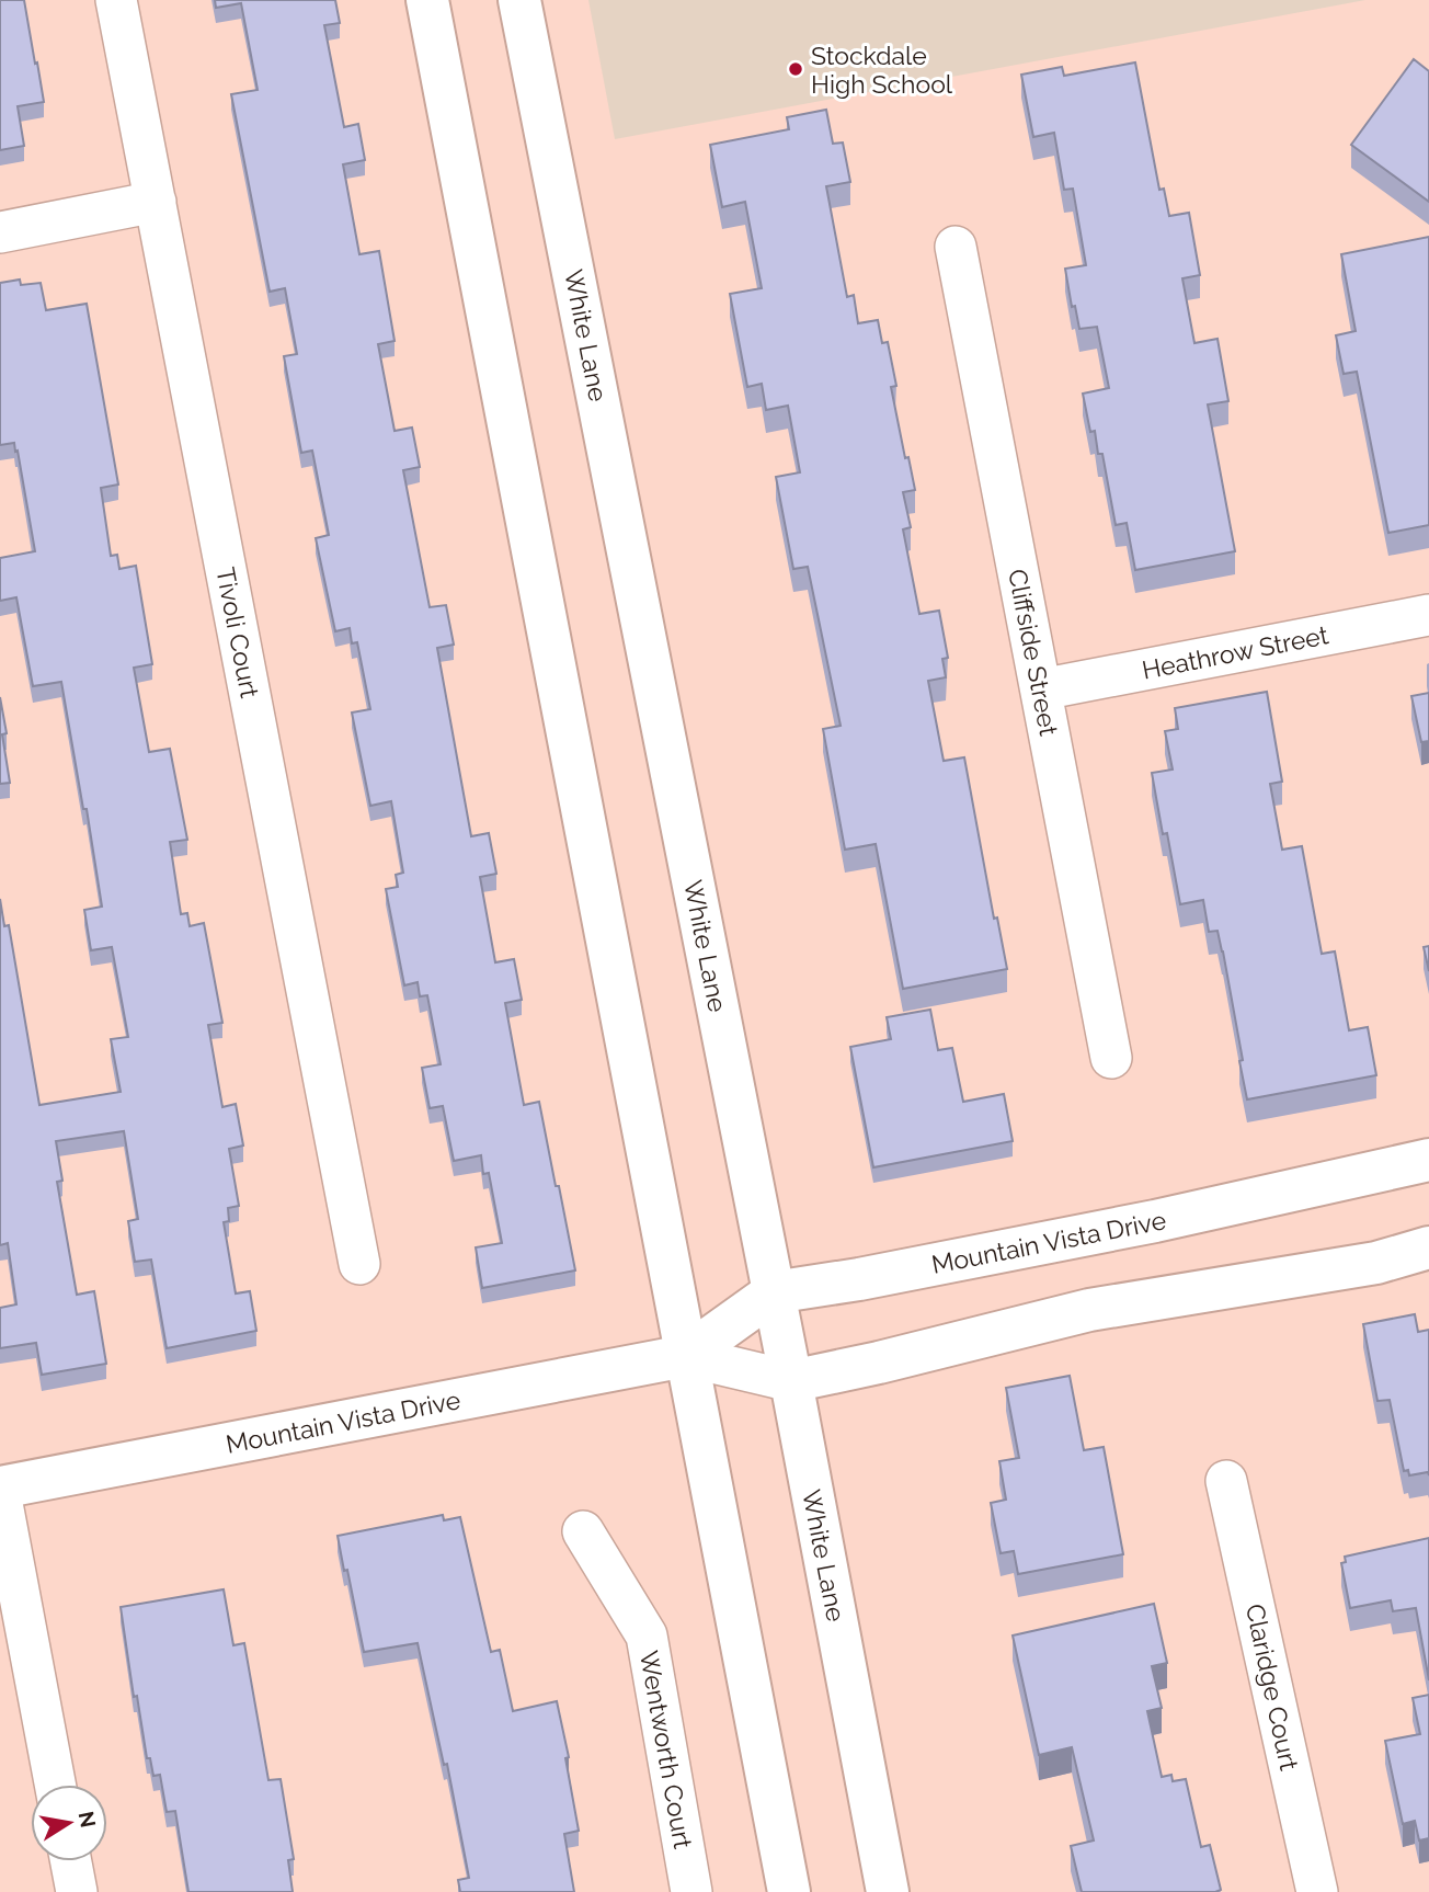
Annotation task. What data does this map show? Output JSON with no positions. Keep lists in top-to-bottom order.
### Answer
{
  "streets": {
    "main road": ["White Lane", "Mountain Vista Drive"],
    "street": [
      "Tivoli Court",
      "Cliffside Street",
      "Heathrow Street",
      "Claridge Court",
      "Wentworth Court"
    ]
  },
  "crossings": [
    ["White Lane", "Mountain Vista Drive"],
    ["Cliffside Street", "Heathrow Street"]
  ],
  "places": ["Stockdale High School"],
  "north": "right"
}
